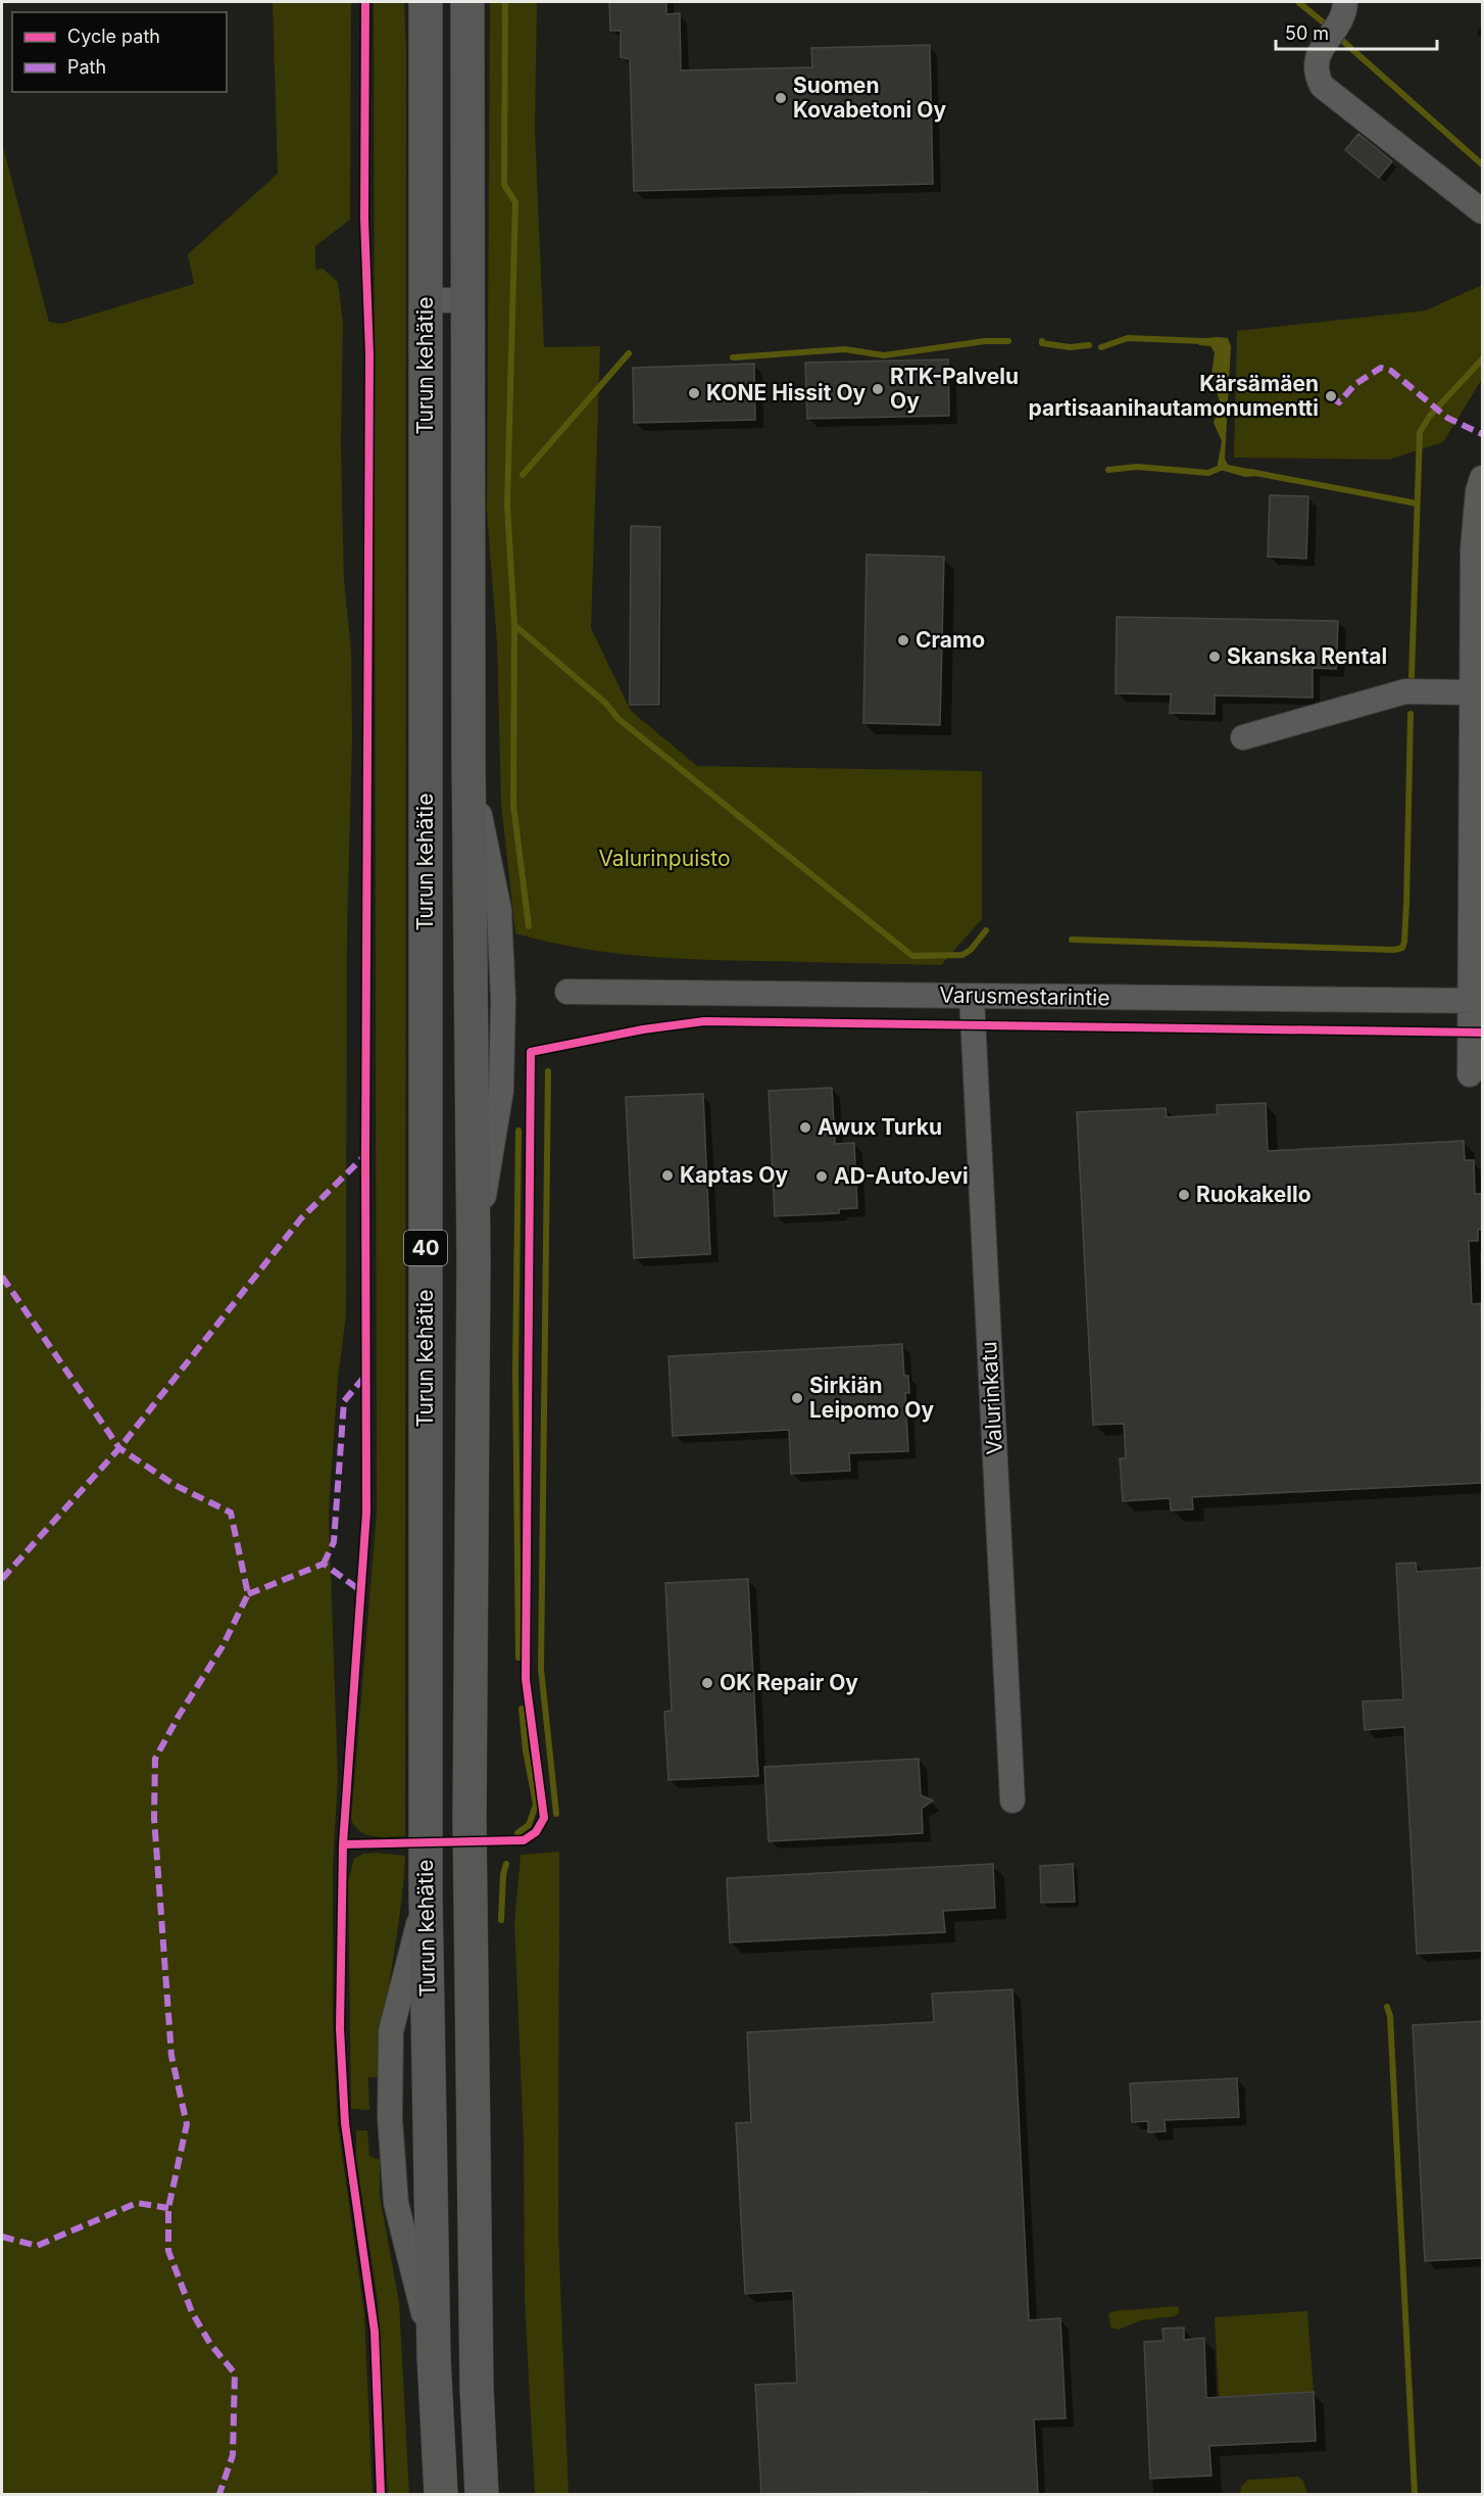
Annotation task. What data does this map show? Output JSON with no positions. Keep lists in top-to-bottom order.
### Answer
{
  "streets": {
    "highway": ["Turun kehätie", "40"],
    "street": ["Varusmestarintie", "Valurinkatu"]
  },
  "crossings": [
    ["Varusmestarintie", "Valurinkatu"]
  ],
  "parks": ["Valurinpuisto"],
  "places": [
    "Suomen Kovabetoni Oy",
    "RTK-Palvelu Oy",
    "KONE Hissit Oy",
    "Kärsämäen partisaanihautamonumentti",
    "Cramo",
    "Skanska Rental",
    "Awux Turku",
    "Kaptas Oy",
    "AD-AutoJevi",
    "Ruokakello",
    "Sirkiän Leipomo Oy",
    "OK Repair Oy"
  ],
  "legend": ["Cycle path", "Path"],
  "scale_bar": "50 m"
}
